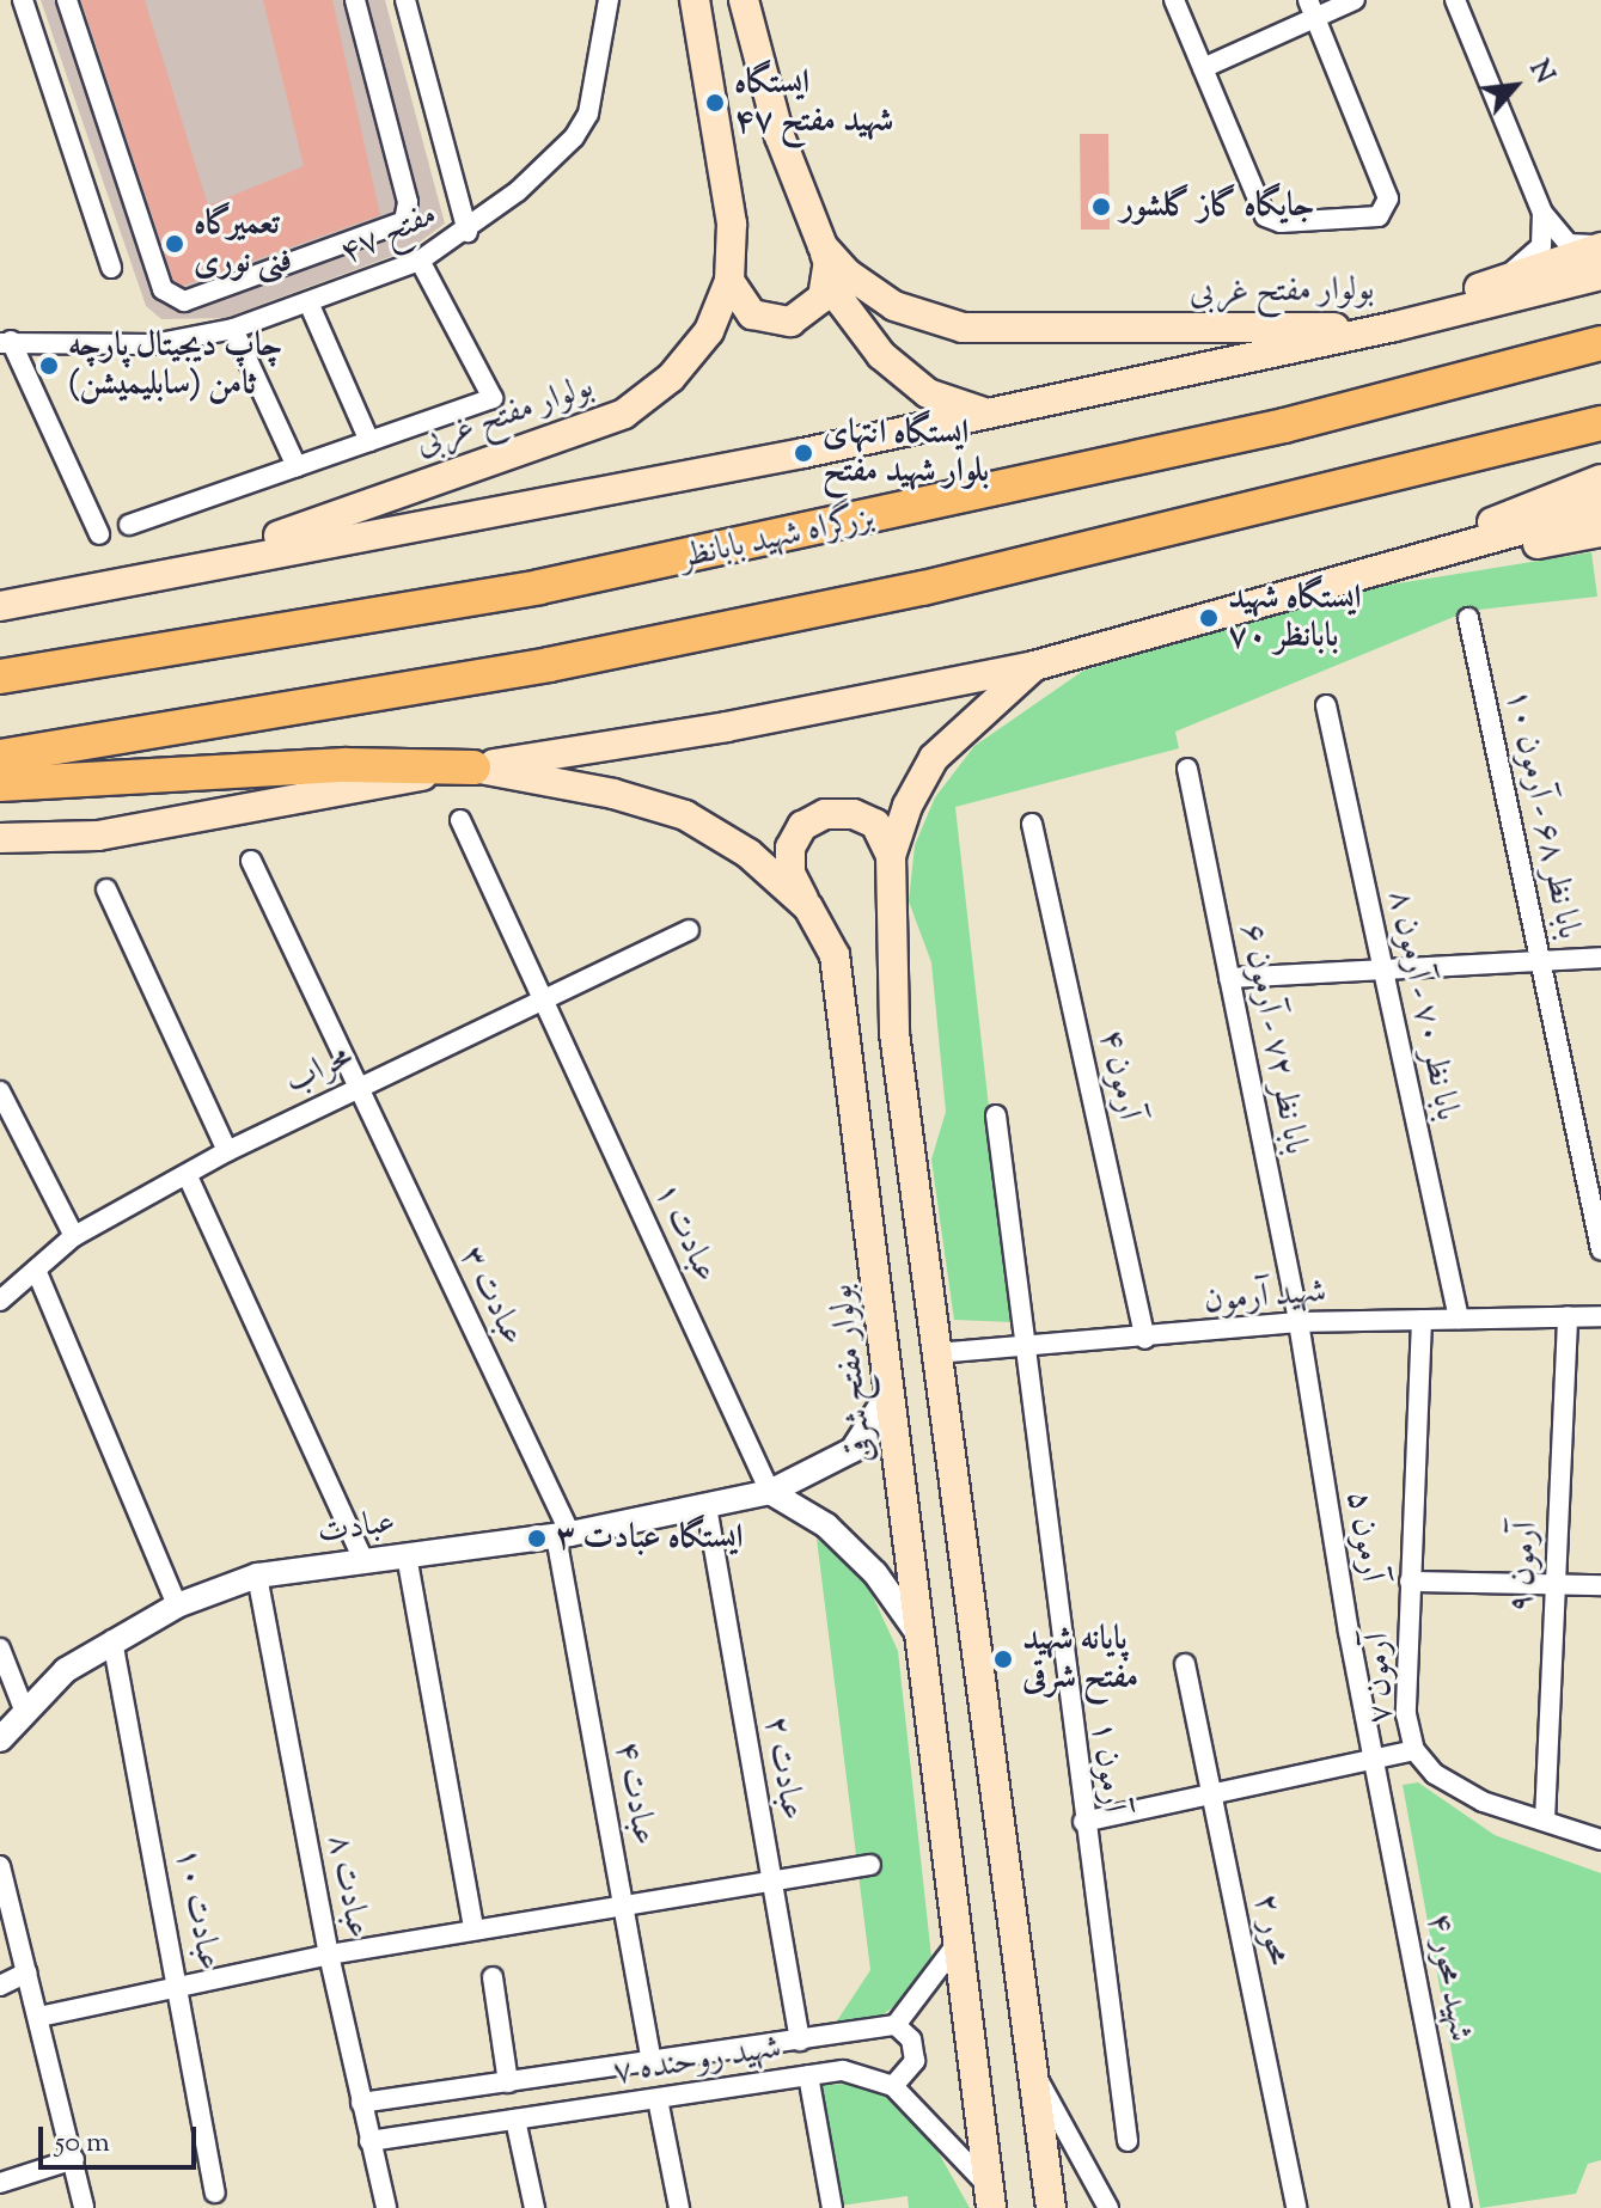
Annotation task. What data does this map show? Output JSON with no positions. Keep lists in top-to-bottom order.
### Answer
{
  "streets": {
    "highway": ["بزرگراه شهید بابانظر"],
    "main road": ["بولوار مفتح غربی", "بولوار مفتح شرقی"],
    "street": [
      "مفتح ۴۷",
      "بابا نظر ۶۸ - آرمون ۱۰",
      "بابا نظر ۷۰ - آرمون ۸",
      "بابا نظر ۷۲ - آرمون ۶",
      "محراب",
      "آرمون ۴",
      "عبادت ۱",
      "عبادت ۳",
      "شهید آرمون",
      "عبادت",
      "آرمون ۵",
      "آرمون ۹",
      "آرمون ۷",
      "آرمون ۱",
      "عبادت ۲",
      "عبادت ۴",
      "عبادت ۸",
      "عبادت ۱۰",
      "محور ۲",
      "شهید محور ۴",
      "شهید روحنده ۷"
    ]
  },
  "crossings": [
    ["بابا نظر ۷۰ - آرمون ۸", "شهید آرمون"],
    ["بابا نظر ۷۲ - آرمون ۶", "شهید آرمون"],
    ["بابا نظر ۷۲ - آرمون ۶", "آرمون ۵"],
    ["محراب", "عبادت ۱"],
    ["محراب", "عبادت ۳"],
    ["آرمون ۴", "شهید آرمون"],
    ["عبادت ۱", "عبادت"],
    ["عبادت ۳", "عبادت"],
    ["عبادت ۳", "عبادت ۴"],
    ["شهید آرمون", "آرمون ۵"],
    ["شهید آرمون", "آرمون ۹"],
    ["شهید آرمون", "آرمون ۷"],
    ["شهید آرمون", "آرمون ۱"],
    ["بولوار مفتح شرقی", "عبادت"],
    ["بولوار مفتح شرقی", "شهید روحنده ۷"],
    ["عبادت", "عبادت ۲"],
    ["عبادت", "عبادت ۴"],
    ["عبادت", "عبادت ۸"],
    ["عبادت", "عبادت ۱۰"],
    ["آرمون ۵", "شهید محور ۴"],
    ["عبادت ۲", "شهید روحنده ۷"],
    ["عبادت ۴", "شهید روحنده ۷"],
    ["عبادت ۸", "شهید روحنده ۷"]
  ],
  "places": [
    "ایستگاه شهید مفتح ۴۷",
    "جایگاه گاز گلشور",
    "تعمیرگاه فنی نوری",
    "چاپ دیجیتال پارچه ثامن (سابلیمیشن)",
    "ایستگاه انتهای بلوار شهید مفتح",
    "ایستگاه شهید بابانظر ۷۰",
    "ایستگاه عبادت ۳",
    "پایانه شهید مفتح شرقی"
  ],
  "scale_bar": "50 m",
  "north": "top right"
}
